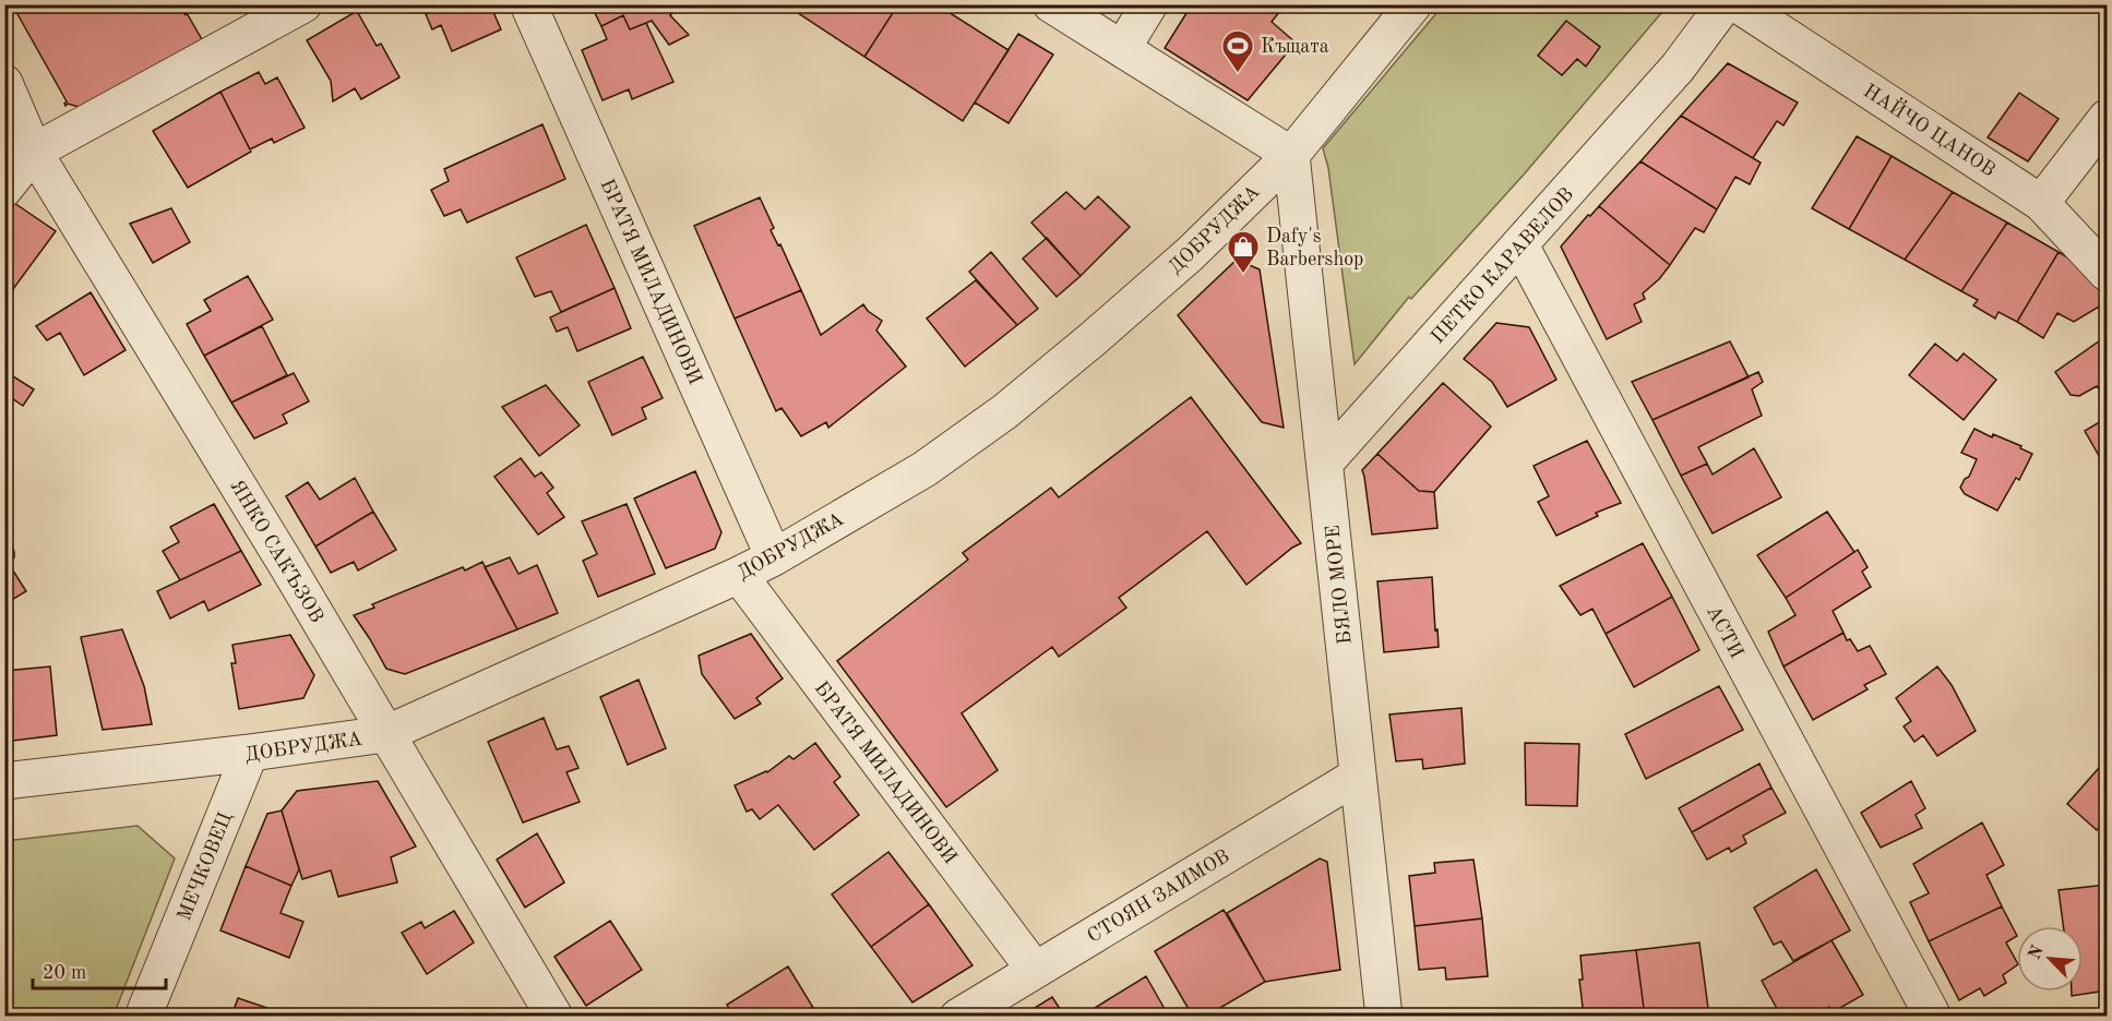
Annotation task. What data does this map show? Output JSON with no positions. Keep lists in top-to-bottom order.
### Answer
{
  "streets": {
    "street": [
      "НАЙЧО ЦАНОВ",
      "ДОБРУДЖА",
      "ПЕТКО КАРАВЕЛОВ",
      "БРАТЯ МИЛАДИНОВИ",
      "ЯНКО САКЪЗОВ",
      "БЯЛО МОРЕ",
      "АСТИ",
      "МЕЧКОВЕЦ",
      "СТОЯН ЗАИМОВ"
    ]
  },
  "crossings": [
    ["ДОБРУДЖА", "БРАТЯ МИЛАДИНОВИ"],
    ["ДОБРУДЖА", "ЯНКО САКЪЗОВ"],
    ["ДОБРУДЖА", "БЯЛО МОРЕ"],
    ["ДОБРУДЖА", "МЕЧКОВЕЦ"],
    ["ПЕТКО КАРАВЕЛОВ", "БЯЛО МОРЕ"],
    ["ПЕТКО КАРАВЕЛОВ", "АСТИ"],
    ["БРАТЯ МИЛАДИНОВИ", "СТОЯН ЗАИМОВ"],
    ["БЯЛО МОРЕ", "СТОЯН ЗАИМОВ"]
  ],
  "places": {
    "sports": ["Къщата"],
    "shop": ["Dafy's Barbershop"]
  },
  "scale_bar": "20 m",
  "north": "top left"
}
